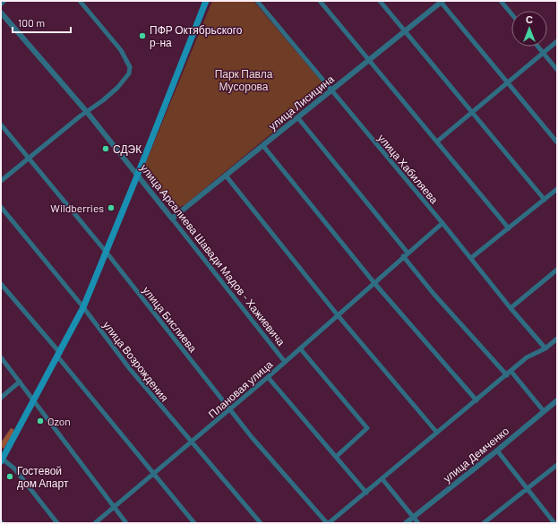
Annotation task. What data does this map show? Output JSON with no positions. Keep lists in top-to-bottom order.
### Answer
{
  "streets": {
    "street": [
      "улица Лисицина",
      "улица Хабиляева",
      "улица Арсалиева Шавади Мадов - Хажиевича",
      "улица Бислиева",
      "улица Возрождения",
      "Плановая улица",
      "улица Демченко"
    ]
  },
  "crossings": [
    ["улица Лисицина", "улица Хабиляева"],
    ["улица Лисицина", "улица Арсалиева Шавади Мадов - Хажиевича"],
    ["улица Хабиляева", "Плановая улица"],
    ["улица Арсалиева Шавади Мадов - Хажиевича", "Плановая улица"],
    ["улица Бислиева", "Плановая улица"],
    ["улица Возрождения", "Плановая улица"]
  ],
  "parks": ["Парк Павла Мусорова"],
  "places": [
    "ПФР Октябрьского р-на",
    "СДЭК",
    "Wildberries",
    "Ozon",
    "Гостевой дом Апарт"
  ],
  "scale_bar": "100 m",
  "north": "top"
}
